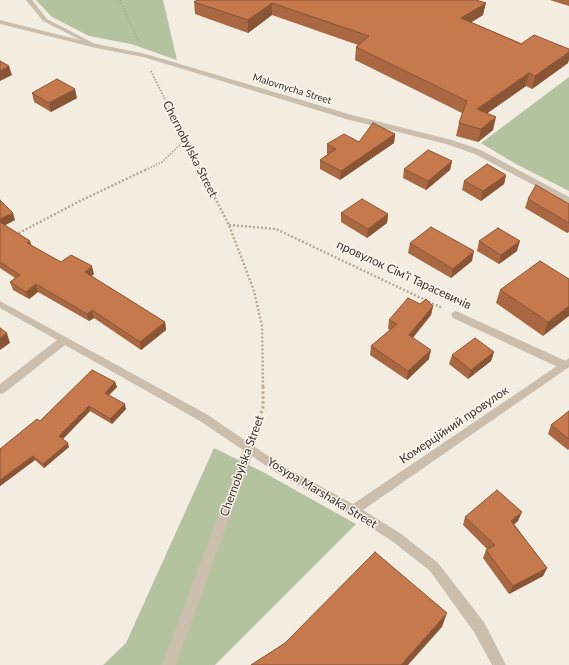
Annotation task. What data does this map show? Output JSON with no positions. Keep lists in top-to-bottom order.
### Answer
{
  "streets": {
    "street": [
      "Malovnycha Street",
      "Chernobylska Street",
      "провулок Сімʼї Тарасевичів",
      "Комерційний провулок",
      "Yosypa Marshaka Street"
    ]
  },
  "crossings": [
    ["Malovnycha Street", "Chernobylska Street"],
    ["Chernobylska Street", "провулок Сімʼї Тарасевичів"],
    ["Chernobylska Street", "Yosypa Marshaka Street"],
    ["провулок Сімʼї Тарасевичів", "Комерційний провулок"],
    ["Комерційний провулок", "Yosypa Marshaka Street"]
  ]
}
